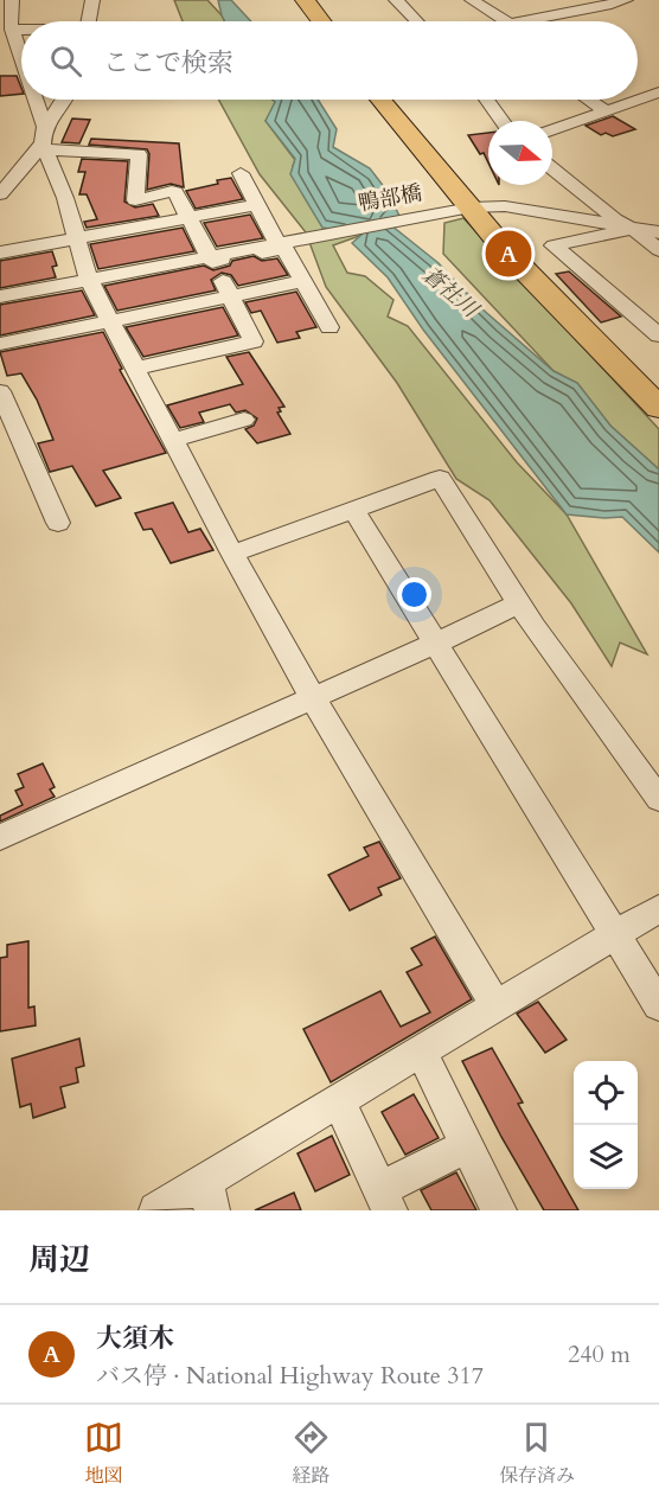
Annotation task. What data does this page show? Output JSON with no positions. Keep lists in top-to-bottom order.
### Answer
{
  "streets": {
    "street": ["鴨部橋"]
  },
  "water": ["蒼社川"],
  "north": "right",
  "page": {
    "search": "ここで検索",
    "pins": "A",
    "heading": "周辺",
    "list": [
      {
        "mark": "A",
        "name": "大須木",
        "note": "バス停 · National Highway Route 317",
        "value": "240 m"
      }
    ],
    "nav": ["地図", "経路", "保存済み"]
  }
}
